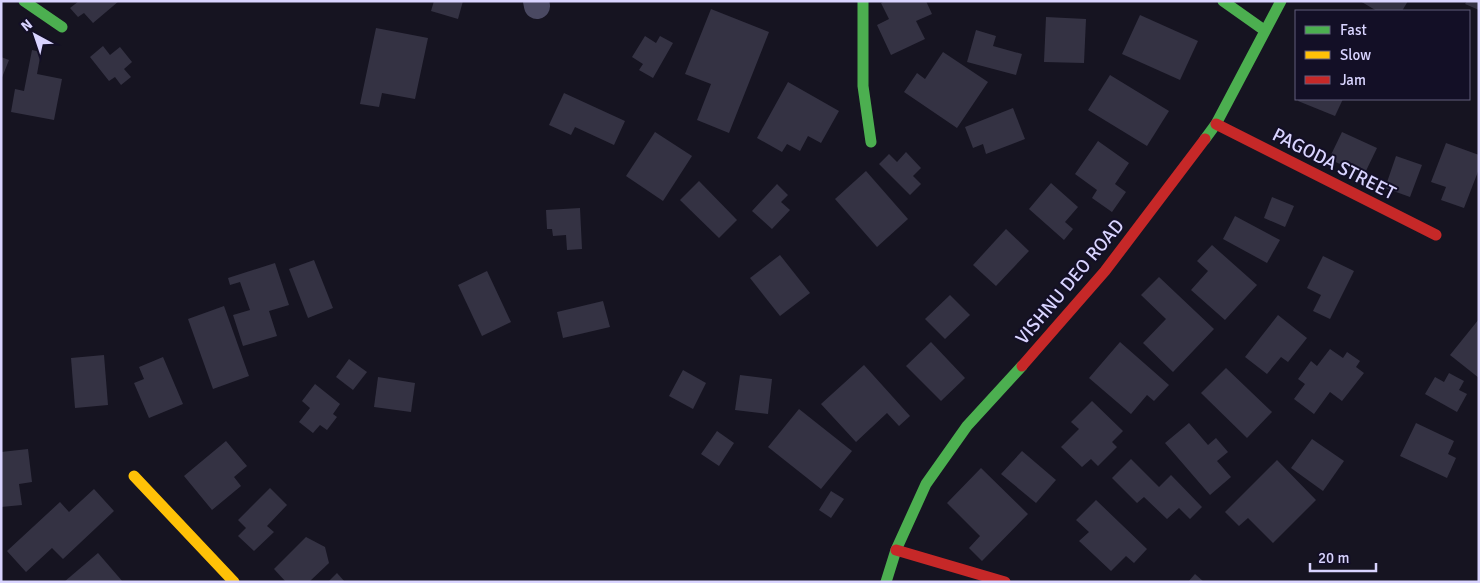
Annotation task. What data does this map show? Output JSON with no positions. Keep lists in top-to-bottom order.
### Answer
{
  "streets": {
    "street": ["PAGODA STREET", "VISHNU DEO ROAD"]
  },
  "crossings": [
    ["PAGODA STREET", "VISHNU DEO ROAD"]
  ],
  "legend": ["Fast", "Slow", "Jam"],
  "scale_bar": "20 m",
  "north": "top left"
}
